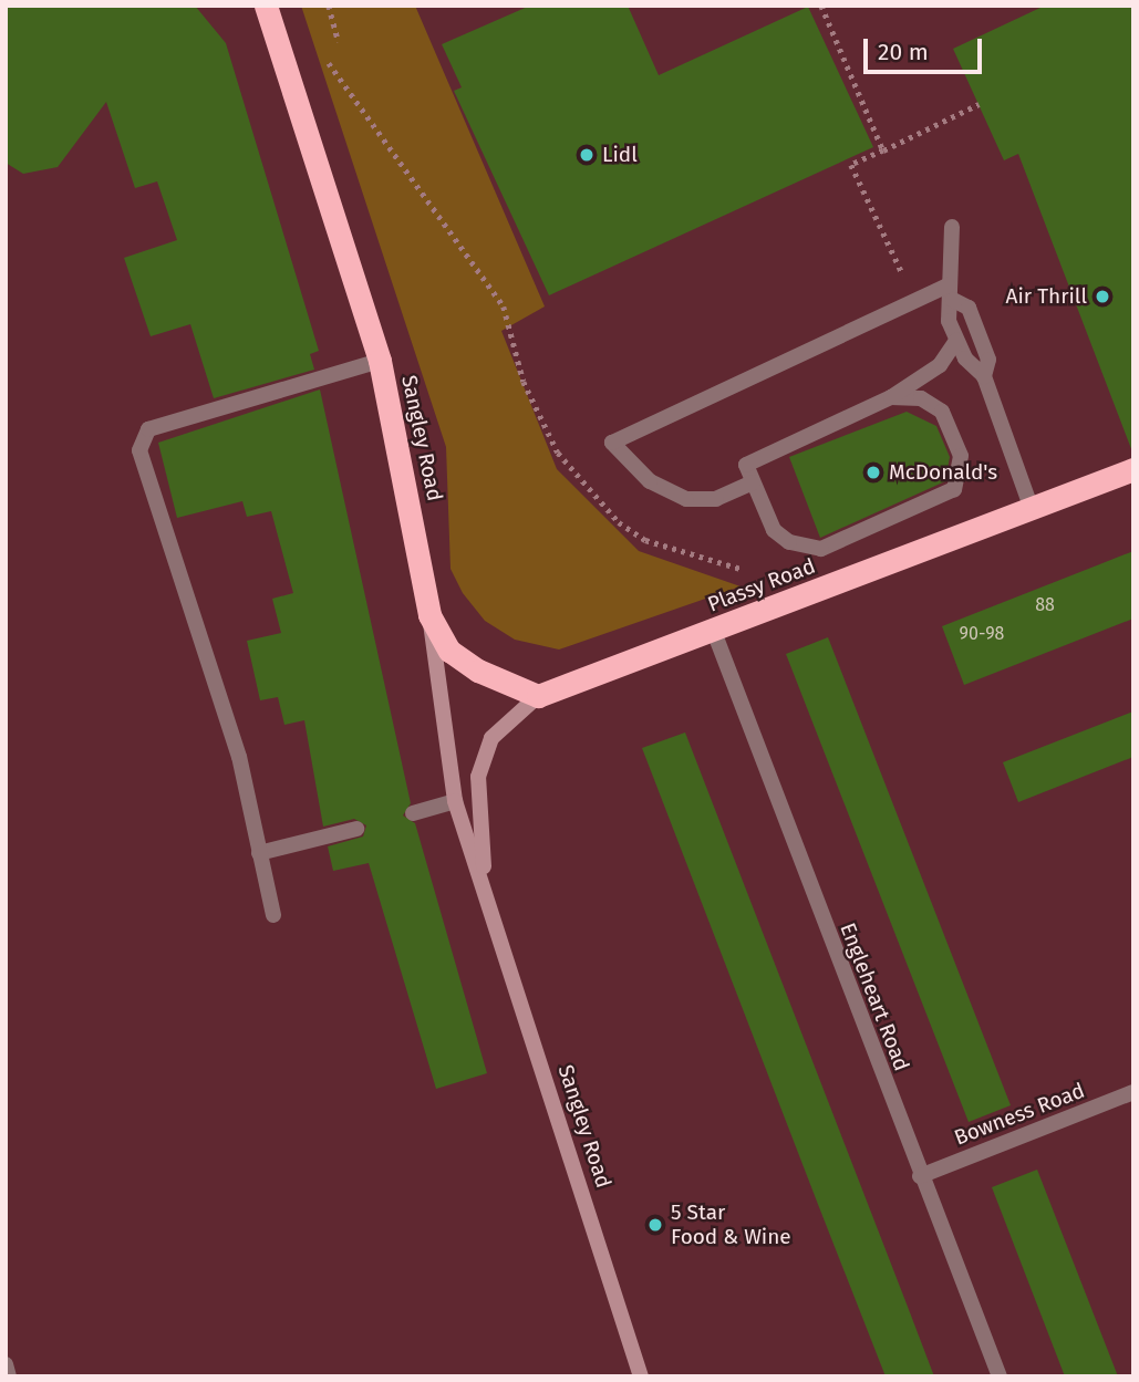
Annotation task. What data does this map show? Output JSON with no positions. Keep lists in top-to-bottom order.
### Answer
{
  "streets": {
    "highway": ["Sangley Road", "Plassy Road"],
    "street": ["Engleheart Road", "Bowness Road"]
  },
  "crossings": [
    ["Sangley Road", "Plassy Road"],
    ["Plassy Road", "Engleheart Road"],
    ["Engleheart Road", "Bowness Road"]
  ],
  "places": [
    "Lidl",
    "Air Thrill",
    "McDonald's",
    "5 Star Food & Wine"
  ],
  "house_numbers": ["88", "90-98"],
  "scale_bar": "20 m"
}
